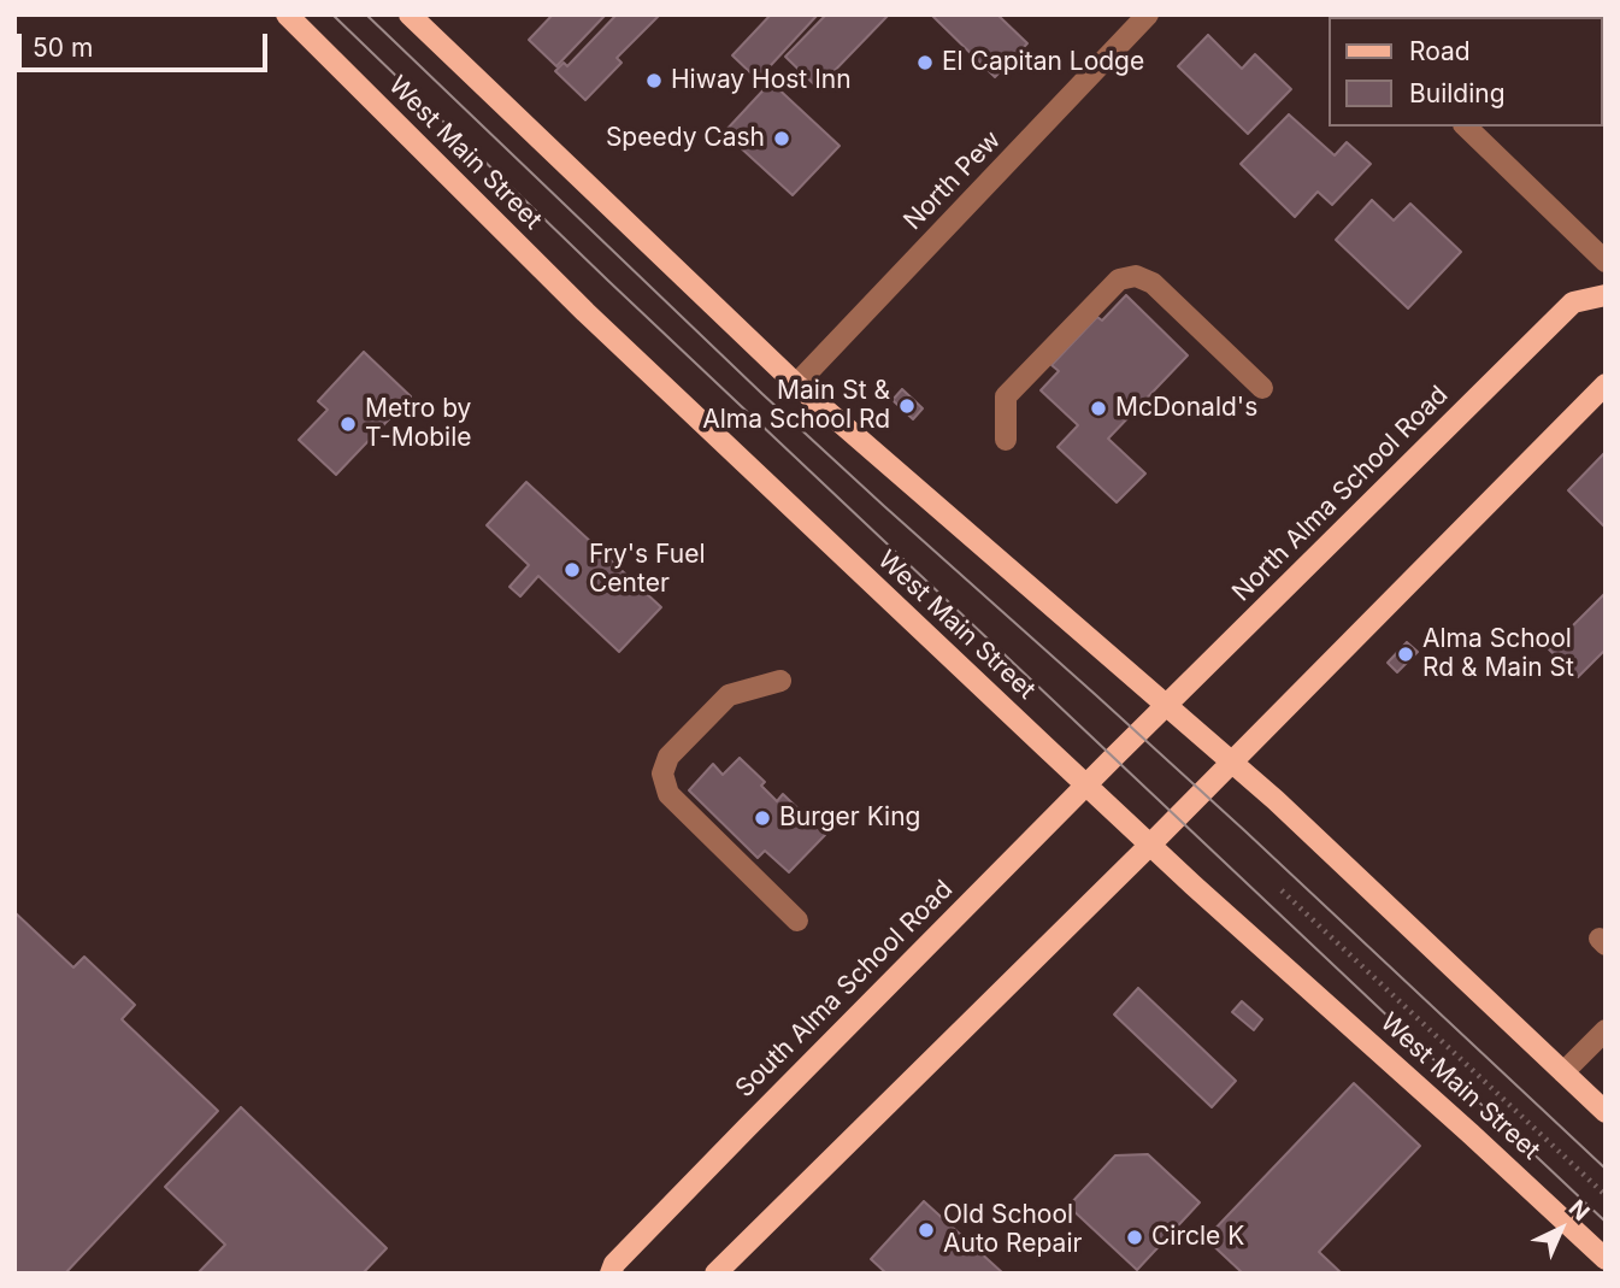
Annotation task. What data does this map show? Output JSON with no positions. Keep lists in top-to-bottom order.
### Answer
{
  "streets": {
    "main road": ["West Main Street", "North Alma School Road", "South Alma School Road"],
    "street": ["North Pew"]
  },
  "crossings": [
    ["West Main Street", "South Alma School Road"],
    ["North Alma School Road", "South Alma School Road"]
  ],
  "places": [
    "El Capitan Lodge",
    "Hiway Host Inn",
    "Speedy Cash",
    "Main St & Alma School Rd",
    "McDonald's",
    "Metro by T-Mobile",
    "Fry's Fuel Center",
    "Alma School Rd & Main St",
    "Burger King",
    "Old School Auto Repair",
    "Circle K"
  ],
  "legend": ["Road", "Building"],
  "scale_bar": "50 m",
  "north": "top right"
}
